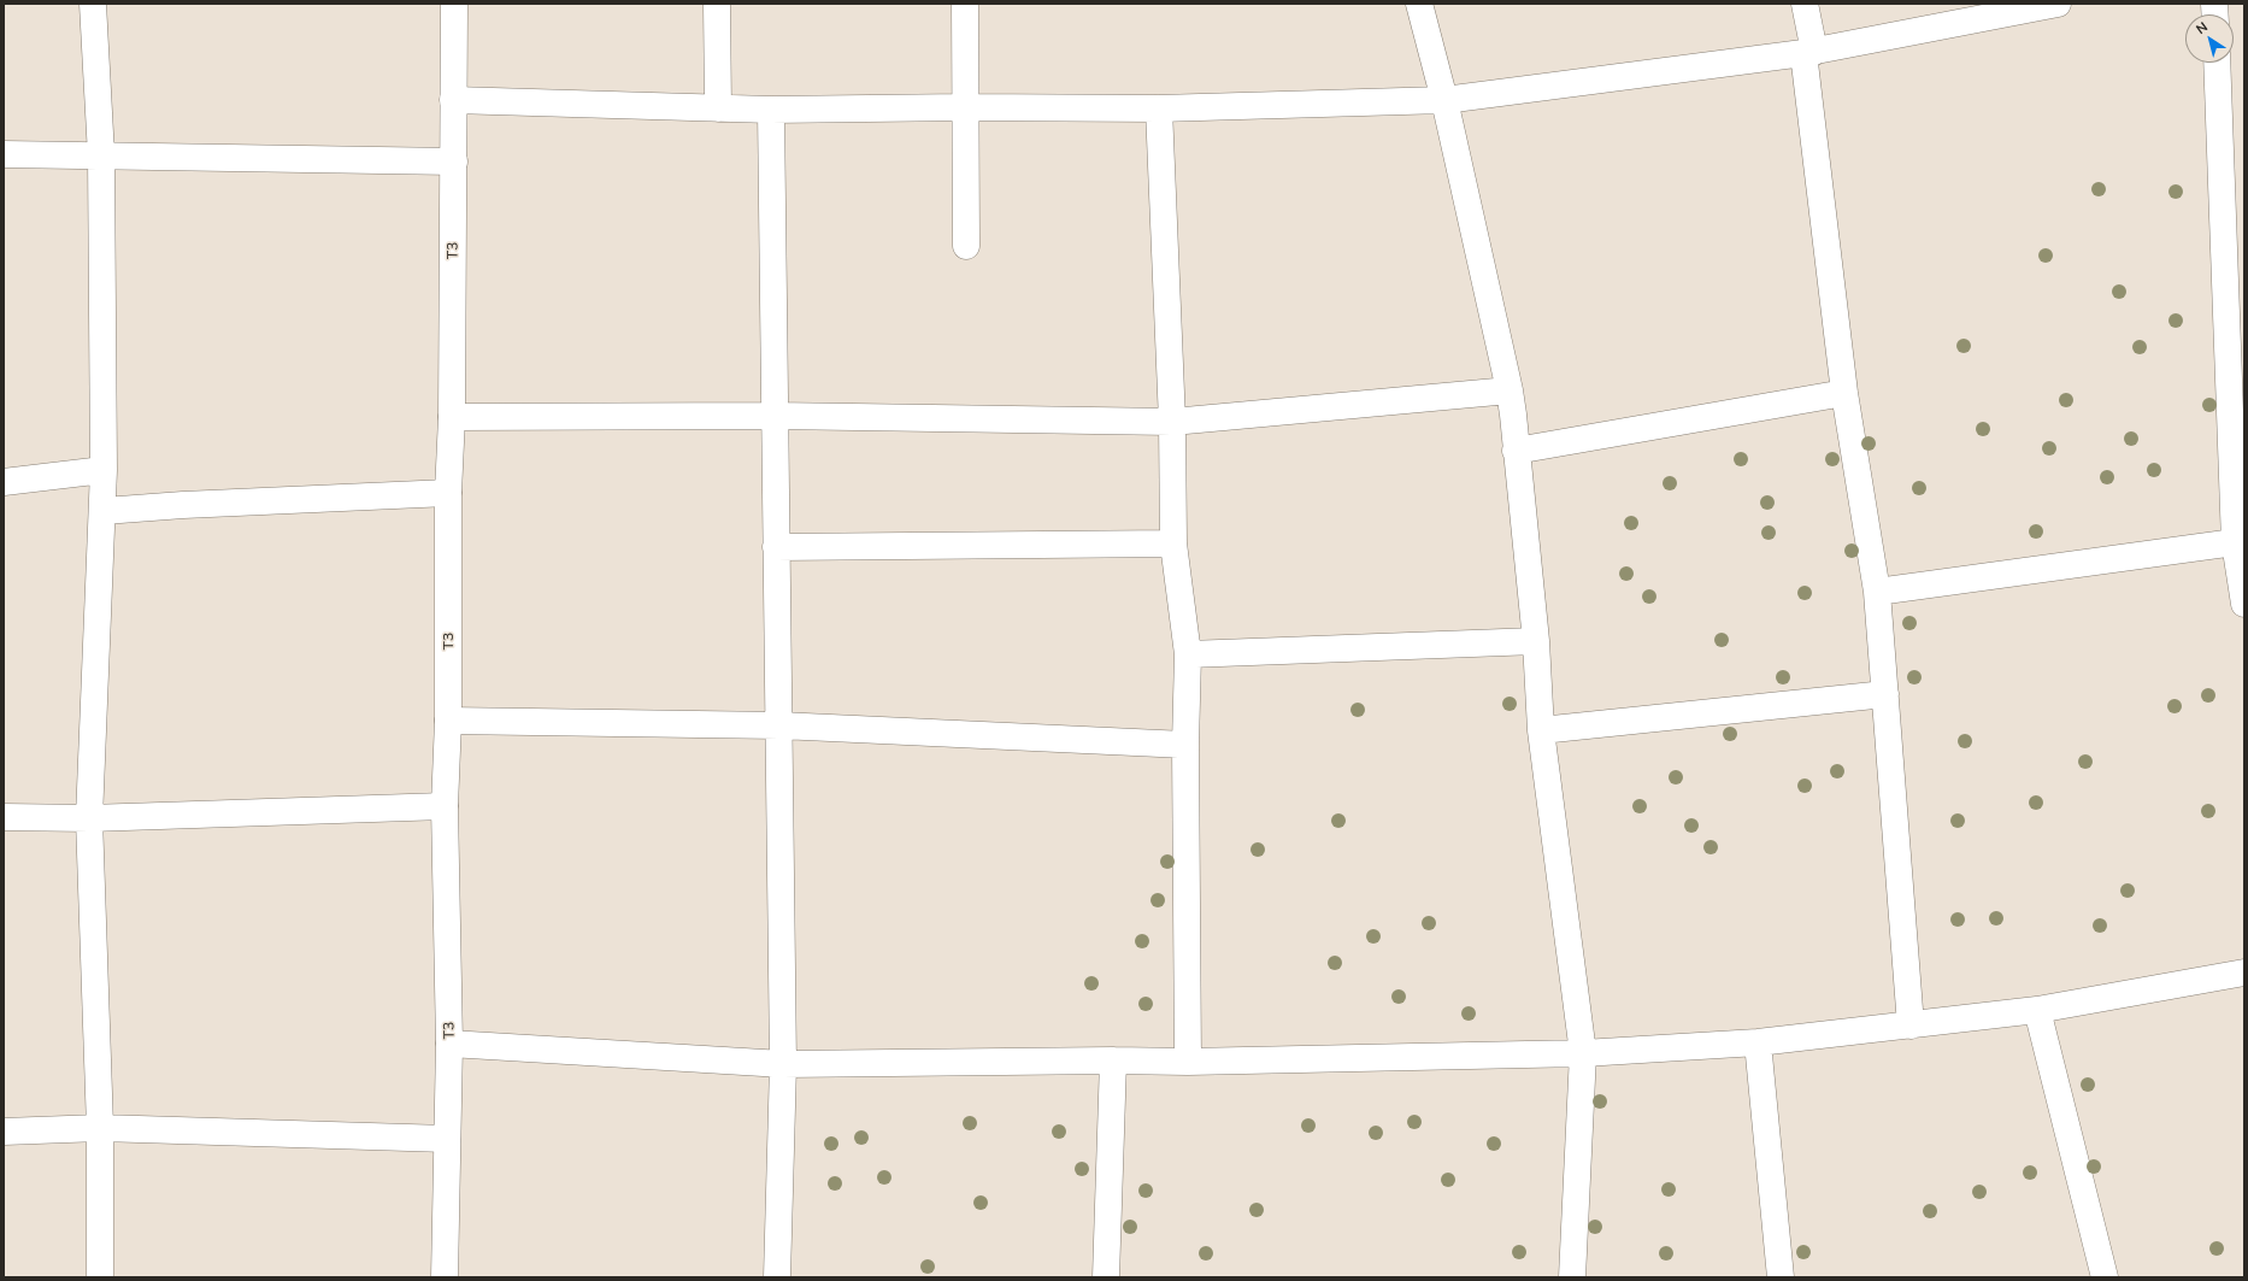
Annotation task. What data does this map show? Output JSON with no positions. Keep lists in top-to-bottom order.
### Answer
{
  "streets": {
    "street": ["T3"]
  },
  "north": "top left"
}
